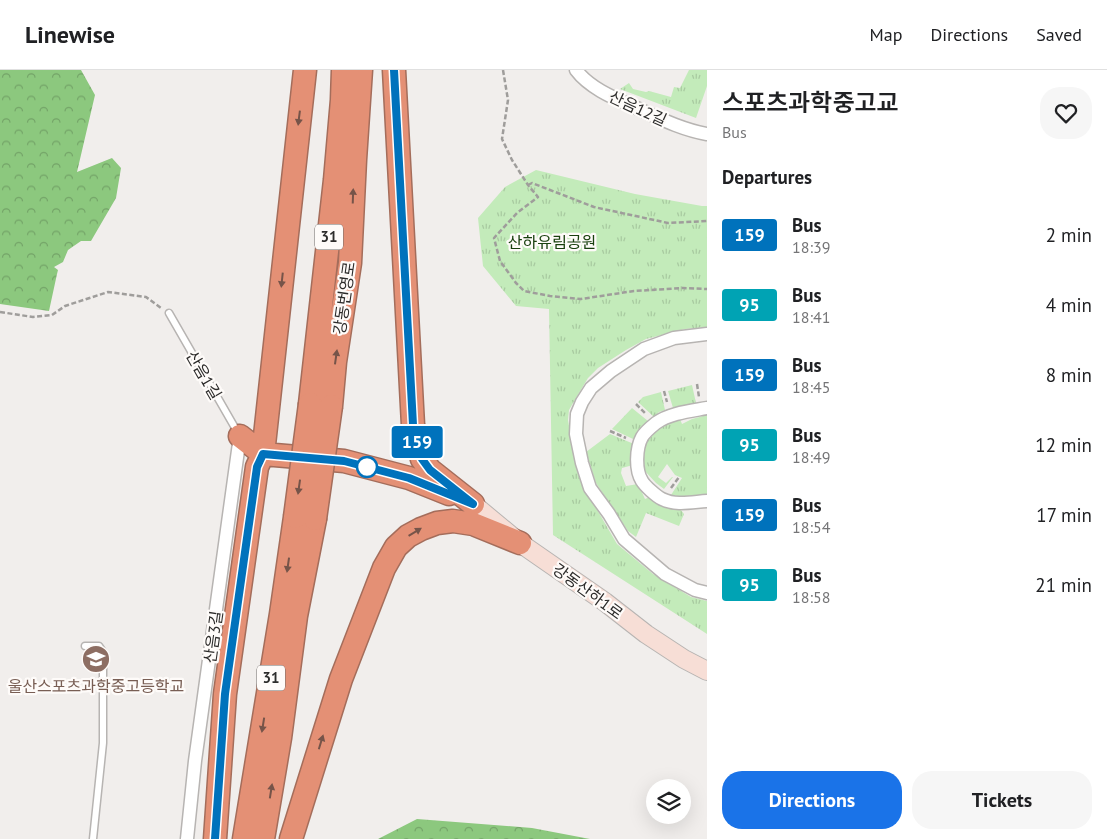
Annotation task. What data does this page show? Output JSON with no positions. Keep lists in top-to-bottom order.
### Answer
{
  "streets": {
    "highway": ["31", "강동번영로"],
    "street": ["산음12길", "강동산하1로", "산음3길"],
    "lane": ["산음1길"]
  },
  "crossings": [
    ["산음1길", "산음3길"]
  ],
  "parks": ["산하유림공원"],
  "places": {
    "school or university": ["울산스포츠과학중고등학교"]
  },
  "lines": ["bus line 159"],
  "page": {
    "header": "Linewise",
    "nav": ["Map", "Directions", "Saved"],
    "on_map": "159",
    "heading": [
      ["스포츠과학중고교", "Bus"],
      "Departures"
    ],
    "list": [
      {
        "mark": "159",
        "name": "Bus",
        "note": "18:39",
        "value": "2 min"
      },
      {
        "mark": "95",
        "name": "Bus",
        "note": "18:41",
        "value": "4 min"
      },
      {
        "mark": "159",
        "name": "Bus",
        "note": "18:45",
        "value": "8 min"
      },
      {
        "mark": "95",
        "name": "Bus",
        "note": "18:49",
        "value": "12 min"
      },
      {
        "mark": "159",
        "name": "Bus",
        "note": "18:54",
        "value": "17 min"
      },
      {
        "mark": "95",
        "name": "Bus",
        "note": "18:58",
        "value": "21 min"
      }
    ],
    "buttons": ["Directions", "Tickets"]
  }
}
